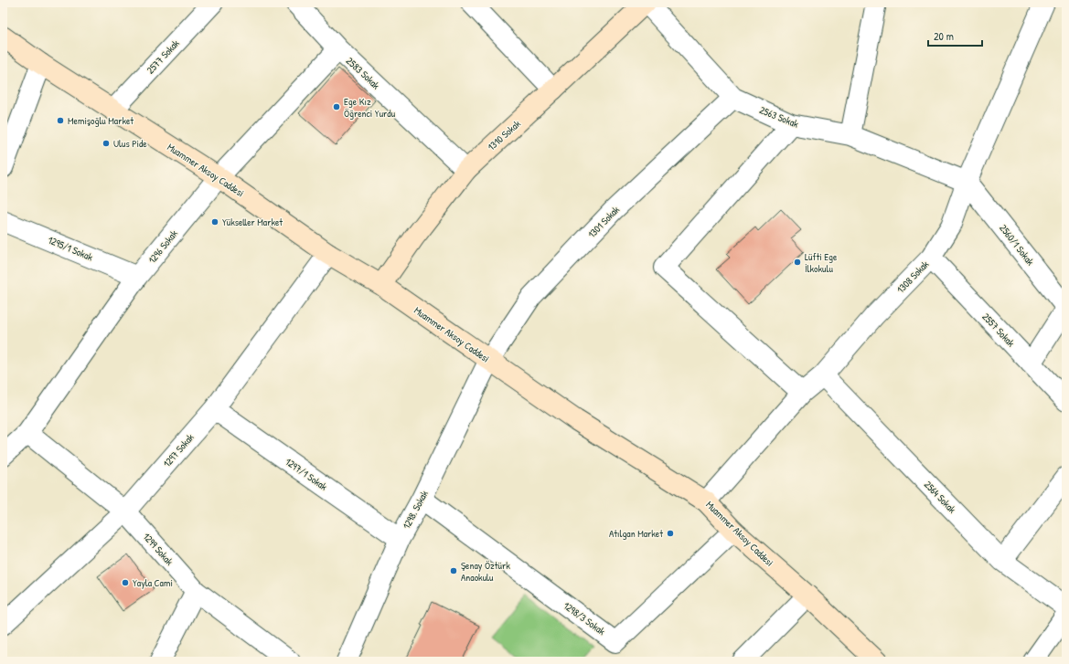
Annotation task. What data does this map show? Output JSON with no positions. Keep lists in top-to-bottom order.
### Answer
{
  "streets": {
    "street": [
      "2577 Sokak",
      "2583 Sokak",
      "2563 Sokak",
      "1310 Sokak",
      "Muammer Aksoy Caddesi",
      "1301 Sokak",
      "2560/1 Sokak",
      "1296 Sokak",
      "1295/1 Sokak",
      "1308 Sokak",
      "2557 Sokak",
      "1297 Sokak",
      "1297/1 Sokak",
      "2564 Sokak",
      "1298. Sokak",
      "1299 Sokak",
      "1298/3 Sokak"
    ]
  },
  "crossings": [
    ["2577 Sokak", "Muammer Aksoy Caddesi"],
    ["2583 Sokak", "1310 Sokak"],
    ["2583 Sokak", "1296 Sokak"],
    ["2563 Sokak", "1310 Sokak"],
    ["2563 Sokak", "1301 Sokak"],
    ["2563 Sokak", "2560/1 Sokak"],
    ["2563 Sokak", "1308 Sokak"],
    ["1310 Sokak", "Muammer Aksoy Caddesi"],
    ["Muammer Aksoy Caddesi", "1301 Sokak"],
    ["Muammer Aksoy Caddesi", "1296 Sokak"],
    ["Muammer Aksoy Caddesi", "1308 Sokak"],
    ["Muammer Aksoy Caddesi", "1297 Sokak"],
    ["Muammer Aksoy Caddesi", "1298. Sokak"],
    ["Muammer Aksoy Caddesi", "1298/3 Sokak"],
    ["1301 Sokak", "1298. Sokak"],
    ["2560/1 Sokak", "1308 Sokak"],
    ["1296 Sokak", "1295/1 Sokak"],
    ["1296 Sokak", "1299 Sokak"],
    ["1308 Sokak", "2557 Sokak"],
    ["1308 Sokak", "2564 Sokak"],
    ["1297 Sokak", "1297/1 Sokak"],
    ["1297 Sokak", "1299 Sokak"],
    ["1297/1 Sokak", "1298. Sokak"],
    ["1298. Sokak", "1298/3 Sokak"]
  ],
  "places": [
    "Ege Kız Öğrenci Yurdu",
    "Memişoğlu Market",
    "Ulus Pide",
    "Yükseller Market",
    "Lüfti Ege İlkokulu",
    "Atılgan Market",
    "Şenay Öztürk Anaokulu",
    "Yayla Cami"
  ],
  "scale_bar": "20 m"
}
